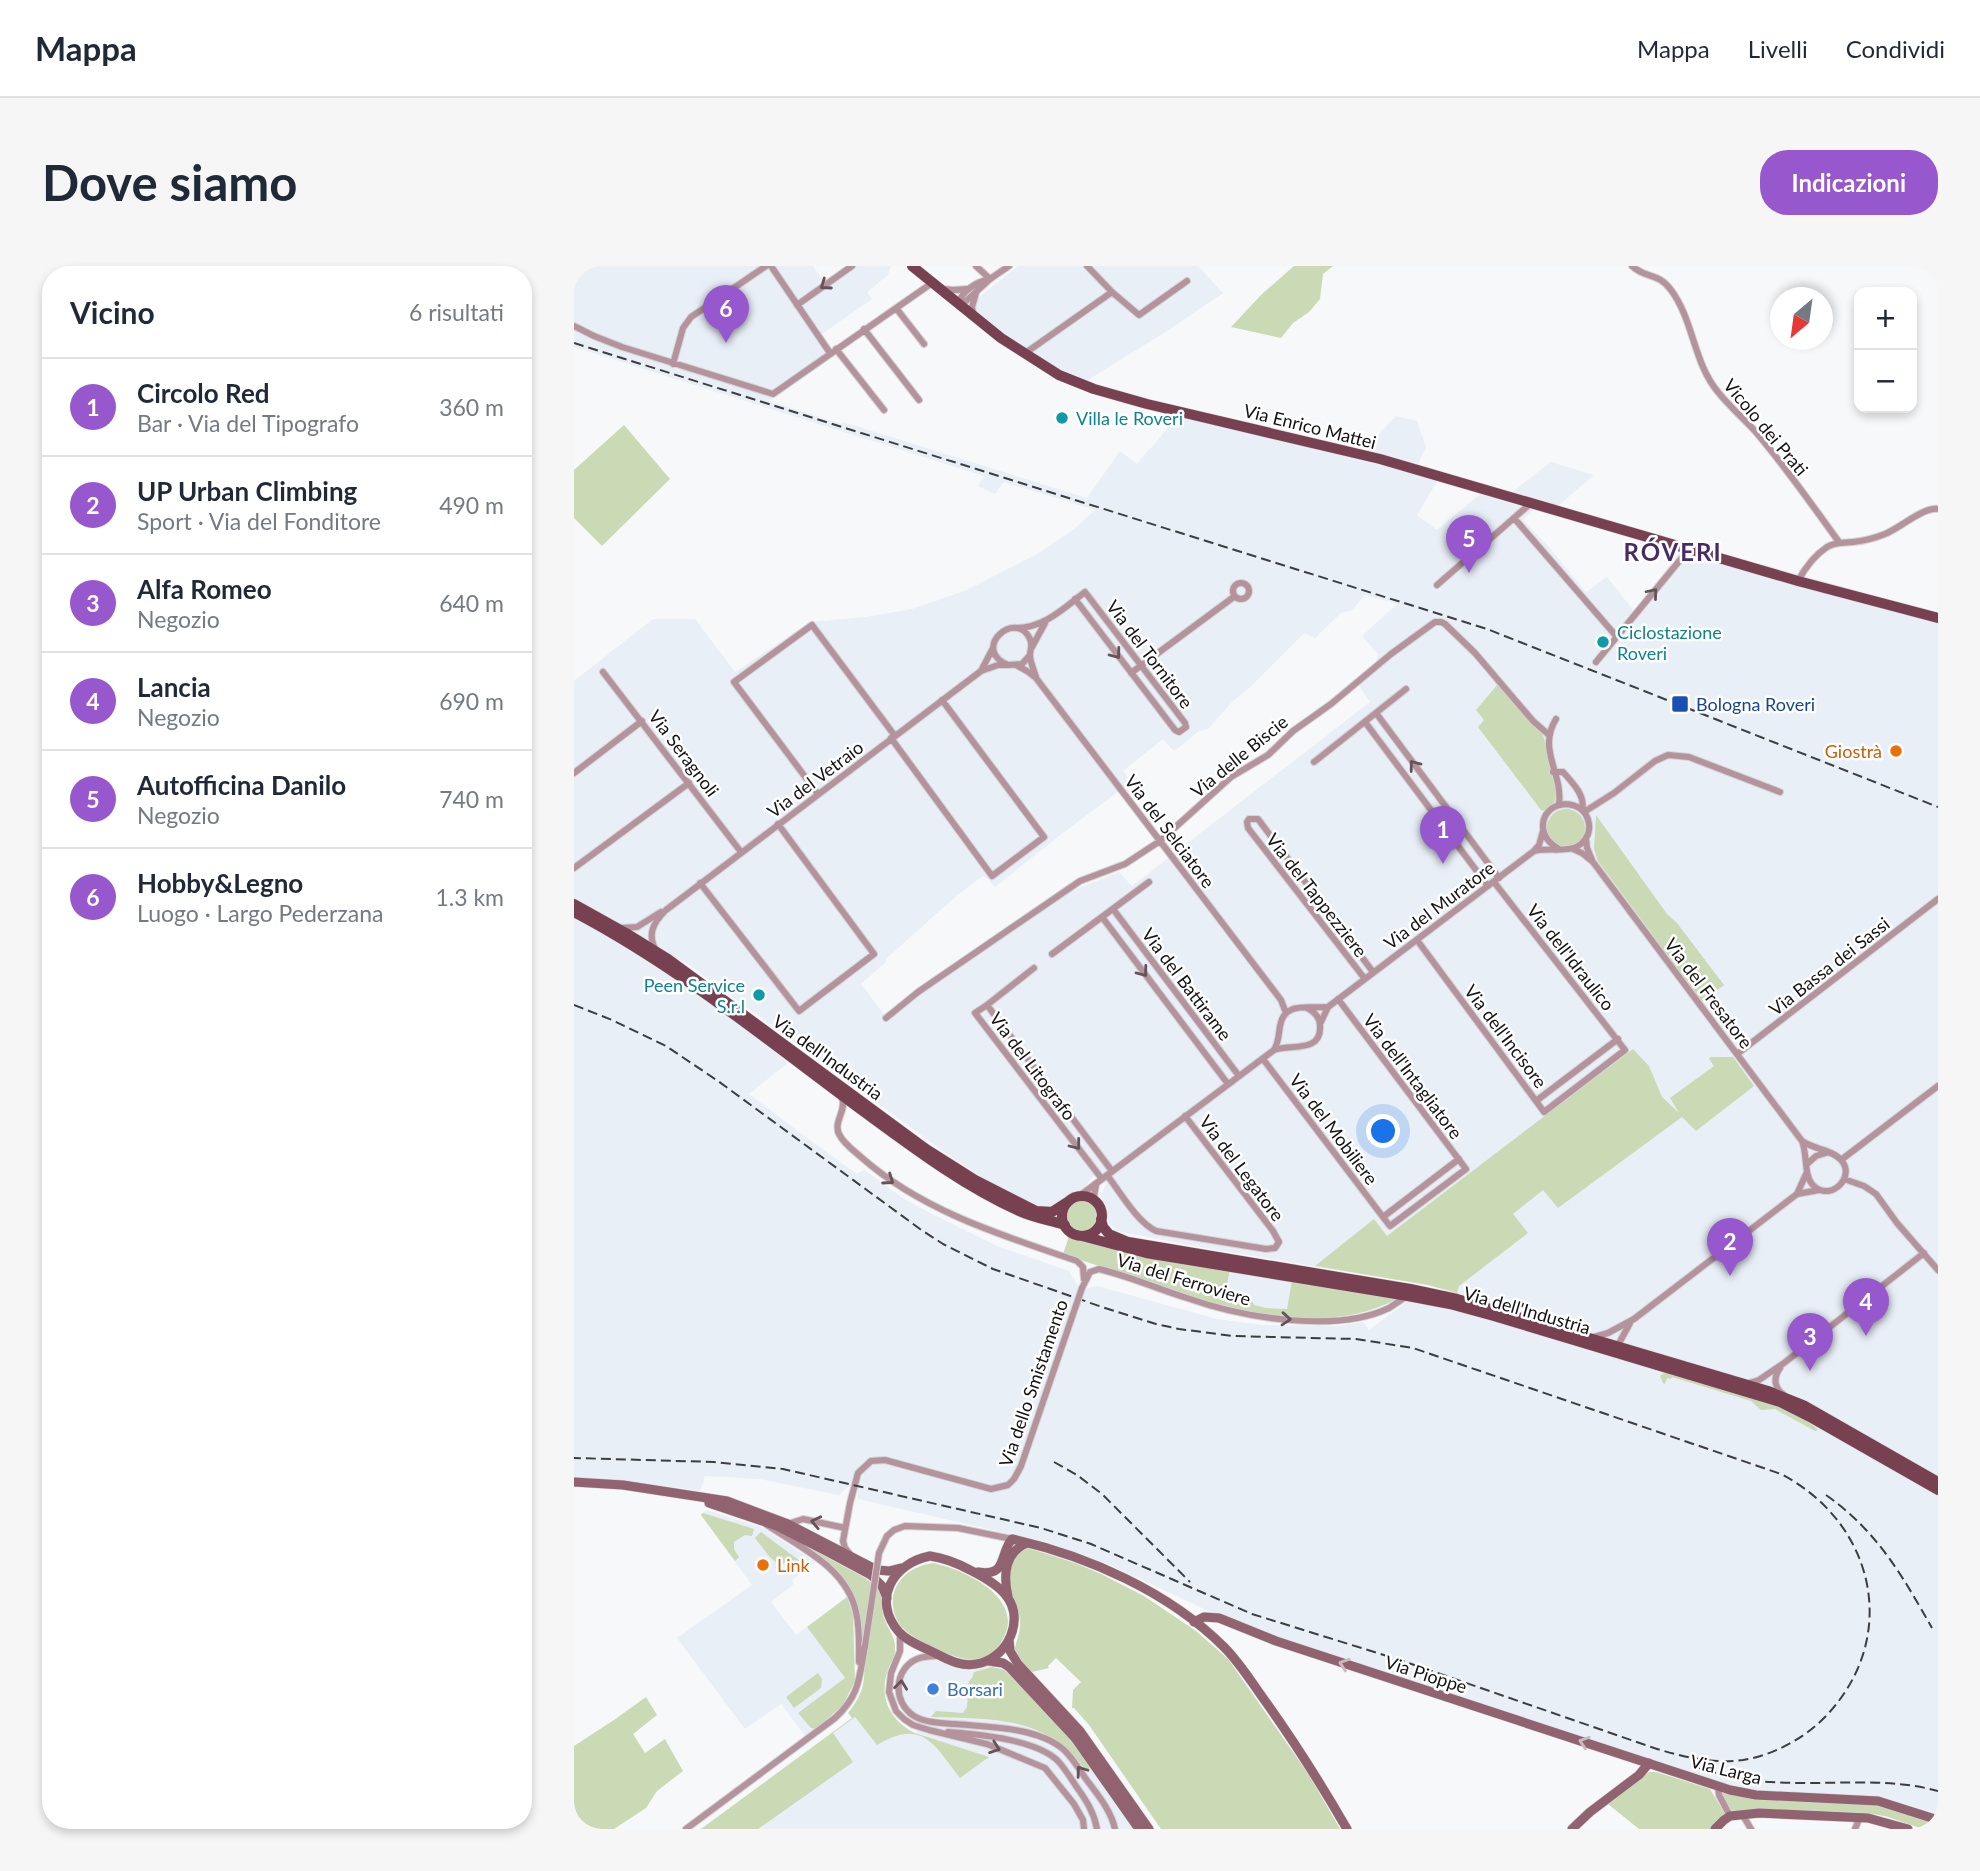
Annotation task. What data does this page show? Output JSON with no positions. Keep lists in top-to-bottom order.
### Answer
{
  "streets": {
    "main road": ["Via Enrico Mattei", "Via dell'Industria"],
    "street": [
      "Vicolo dei Prati",
      "Via del Tornitore",
      "Via Seragnoli",
      "Via delle Biscie",
      "Via del Vetraio",
      "Via del Selciatore",
      "Via del Tappezziere",
      "Via del Muratore",
      "Via dell'Idraulico",
      "Via Bassa dei Sassi",
      "Via del Battirame",
      "Via del Fresatore",
      "Via dell'Incisore",
      "Via del Litografo",
      "Via dell'Intagliatore",
      "Via del Mobiliere",
      "Via del Legatore",
      "Via del Ferroviere",
      "Via dello Smistamento",
      "Via Pioppe",
      "Via Larga"
    ]
  },
  "crossings": [
    ["Via Seragnoli", "Via del Vetraio"],
    ["Via delle Biscie", "Via del Selciatore"],
    ["Via del Vetraio", "Via del Selciatore"],
    ["Via del Vetraio", "Via dell'Industria"],
    ["Via del Selciatore", "Via del Muratore"],
    ["Via del Tappezziere", "Via del Muratore"],
    ["Via del Muratore", "Via dell'Idraulico"],
    ["Via del Muratore", "Via del Fresatore"],
    ["Via del Muratore", "Via dell'Incisore"],
    ["Via del Muratore", "Via dell'Intagliatore"],
    ["Via dell'Idraulico", "Via dell'Incisore"],
    ["Via Bassa dei Sassi", "Via del Fresatore"],
    ["Via dell'Industria", "Via del Ferroviere"],
    ["Via del Litografo", "Via del Legatore"],
    ["Via dell'Intagliatore", "Via del Mobiliere"],
    ["Via del Ferroviere", "Via dello Smistamento"],
    ["Via Pioppe", "Via Larga"]
  ],
  "one_way": ["Via del Ferroviere", "Via Pioppe"],
  "districts": ["RÓVERI"],
  "places": {
    "other": [
      "Villa le Roveri",
      "Ciclostazione Roveri",
      "Giostrà",
      "Peen Service S.r.l",
      "Link",
      "Borsari"
    ],
    "transit": ["Bologna Roveri"]
  },
  "north": "bottom left",
  "page": {
    "header": "Mappa",
    "nav": ["Mappa", "Livelli", "Condividi"],
    "buttons": "Indicazioni",
    "title": "Dove siamo",
    "heading": ["Vicino", "6 risultati"],
    "pins": [
      "6",
      "5",
      "1",
      "2",
      "4",
      "3"
    ],
    "map_buttons": ["+", "−"],
    "list": [
      {
        "mark": "1",
        "name": "Circolo Red",
        "note": "Bar · Via del Tipografo",
        "value": "360 m"
      },
      {
        "mark": "2",
        "name": "UP Urban Climbing",
        "note": "Sport · Via del Fonditore",
        "value": "490 m"
      },
      {
        "mark": "3",
        "name": "Alfa Romeo",
        "note": "Negozio",
        "value": "640 m"
      },
      {
        "mark": "4",
        "name": "Lancia",
        "note": "Negozio",
        "value": "690 m"
      },
      {
        "mark": "5",
        "name": "Autofficina Danilo",
        "note": "Negozio",
        "value": "740 m"
      },
      {
        "mark": "6",
        "name": "Hobby&Legno",
        "note": "Luogo · Largo Pederzana",
        "value": "1.3 km"
      }
    ]
  }
}
